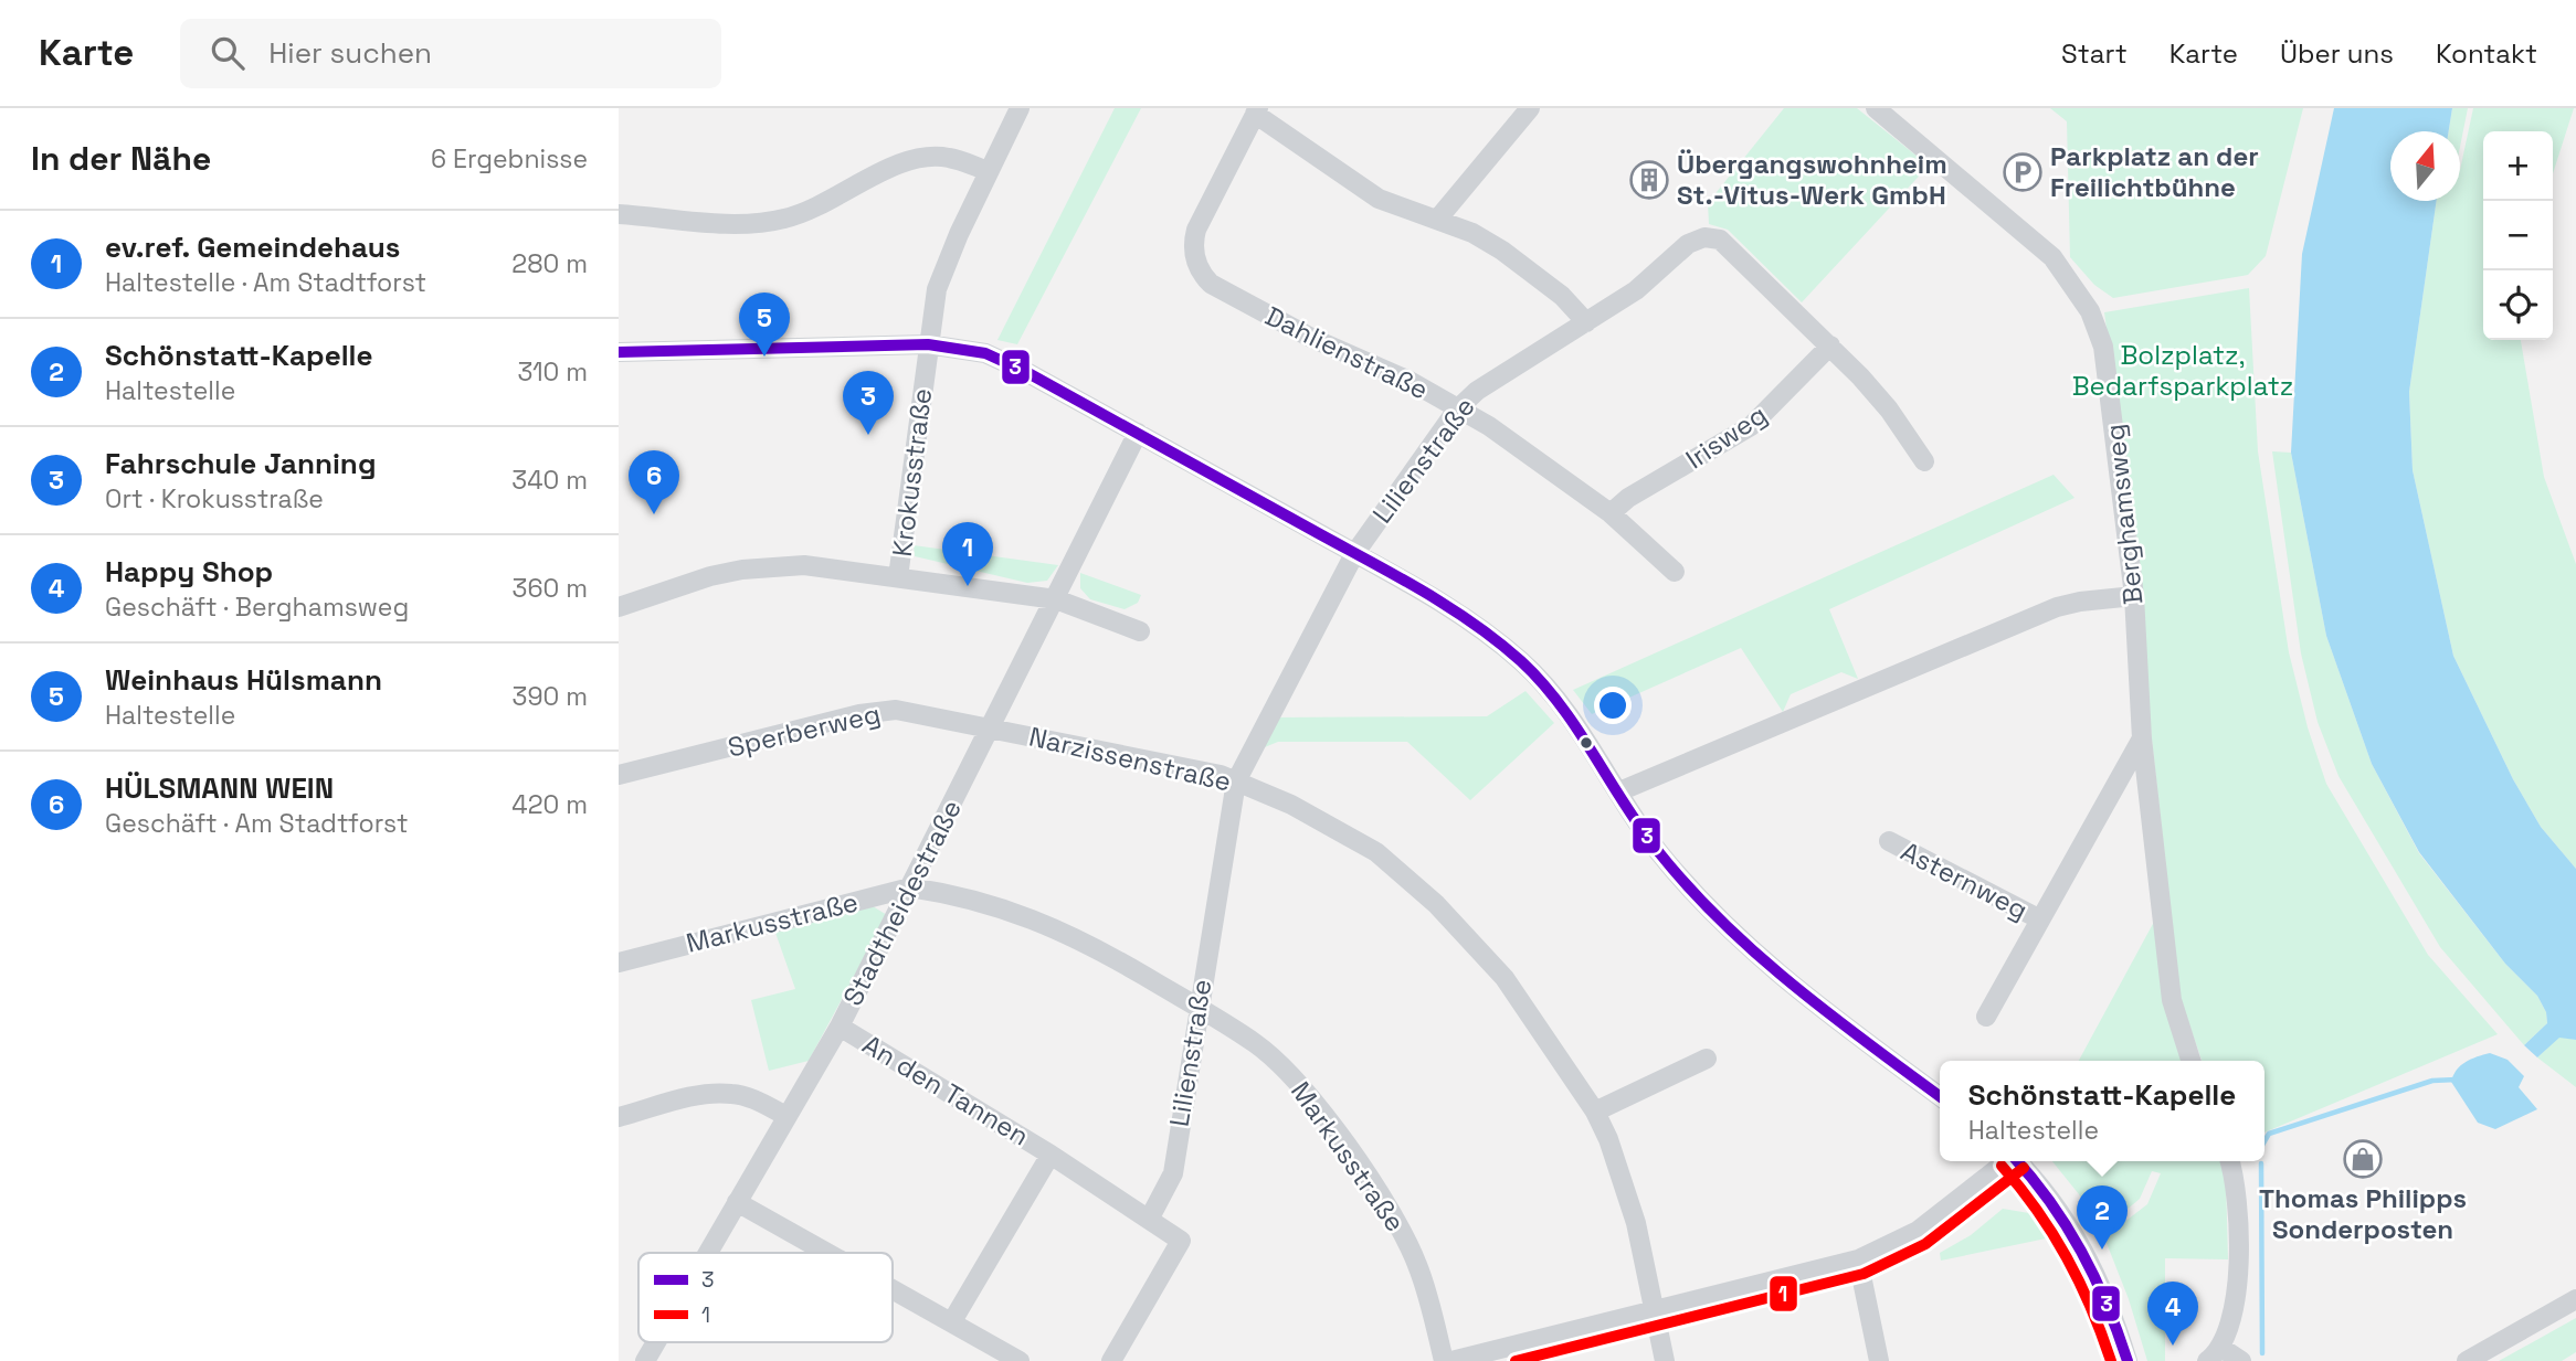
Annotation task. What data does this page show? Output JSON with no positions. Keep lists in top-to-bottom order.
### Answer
{
  "streets": {
    "street": [
      "Dahlienstraße",
      "Irisweg",
      "Lilienstraße",
      "Krokusstraße",
      "Berghamsweg",
      "Sperberweg",
      "Narzissenstraße",
      "Asternweg",
      "Stadtheidestraße",
      "Markusstraße",
      "An den Tannen"
    ]
  },
  "crossings": [
    ["Dahlienstraße", "Irisweg"],
    ["Dahlienstraße", "Lilienstraße"],
    ["Irisweg", "Lilienstraße"],
    ["Lilienstraße", "Narzissenstraße"],
    ["Lilienstraße", "Markusstraße"],
    ["Lilienstraße", "An den Tannen"],
    ["Sperberweg", "Narzissenstraße"],
    ["Sperberweg", "Stadtheidestraße"],
    ["Narzissenstraße", "Stadtheidestraße"],
    ["Stadtheidestraße", "Markusstraße"],
    ["Stadtheidestraße", "An den Tannen"]
  ],
  "parks": ["Bolzplatz, Bedarfsparkplatz"],
  "places": {
    "parking": ["Parkplatz an der Freilichtbühne"],
    "building": ["Übergangswohnheim St.-Vitus-Werk GmbH"],
    "shop": ["Thomas Philipps Sonderposten"]
  },
  "lines": ["transit line 3", "transit line 1"],
  "legend": ["3", "1"],
  "north": "top",
  "page": {
    "header": "Karte",
    "search": "Hier suchen",
    "nav": [
      "Start",
      "Karte",
      "Über uns",
      "Kontakt"
    ],
    "heading": ["In der Nähe", "6 Ergebnisse"],
    "map_buttons": ["+", "−"],
    "list": [
      {
        "mark": "1",
        "name": "ev.ref. Gemeindehaus",
        "note": "Haltestelle · Am Stadtforst",
        "value": "280 m"
      },
      {
        "mark": "2",
        "name": "Schönstatt-Kapelle",
        "note": "Haltestelle",
        "value": "310 m"
      },
      {
        "mark": "3",
        "name": "Fahrschule Janning",
        "note": "Ort · Krokusstraße",
        "value": "340 m"
      },
      {
        "mark": "4",
        "name": "Happy Shop",
        "note": "Geschäft · Berghamsweg",
        "value": "360 m"
      },
      {
        "mark": "5",
        "name": "Weinhaus Hülsmann",
        "note": "Haltestelle",
        "value": "390 m"
      },
      {
        "mark": "6",
        "name": "HÜLSMANN WEIN",
        "note": "Geschäft · Am Stadtforst",
        "value": "420 m"
      }
    ],
    "pins": [
      "5",
      "3",
      "6",
      "1",
      "2",
      "4"
    ],
    "popup": ["Schönstatt-Kapelle", "Haltestelle"]
  }
}
